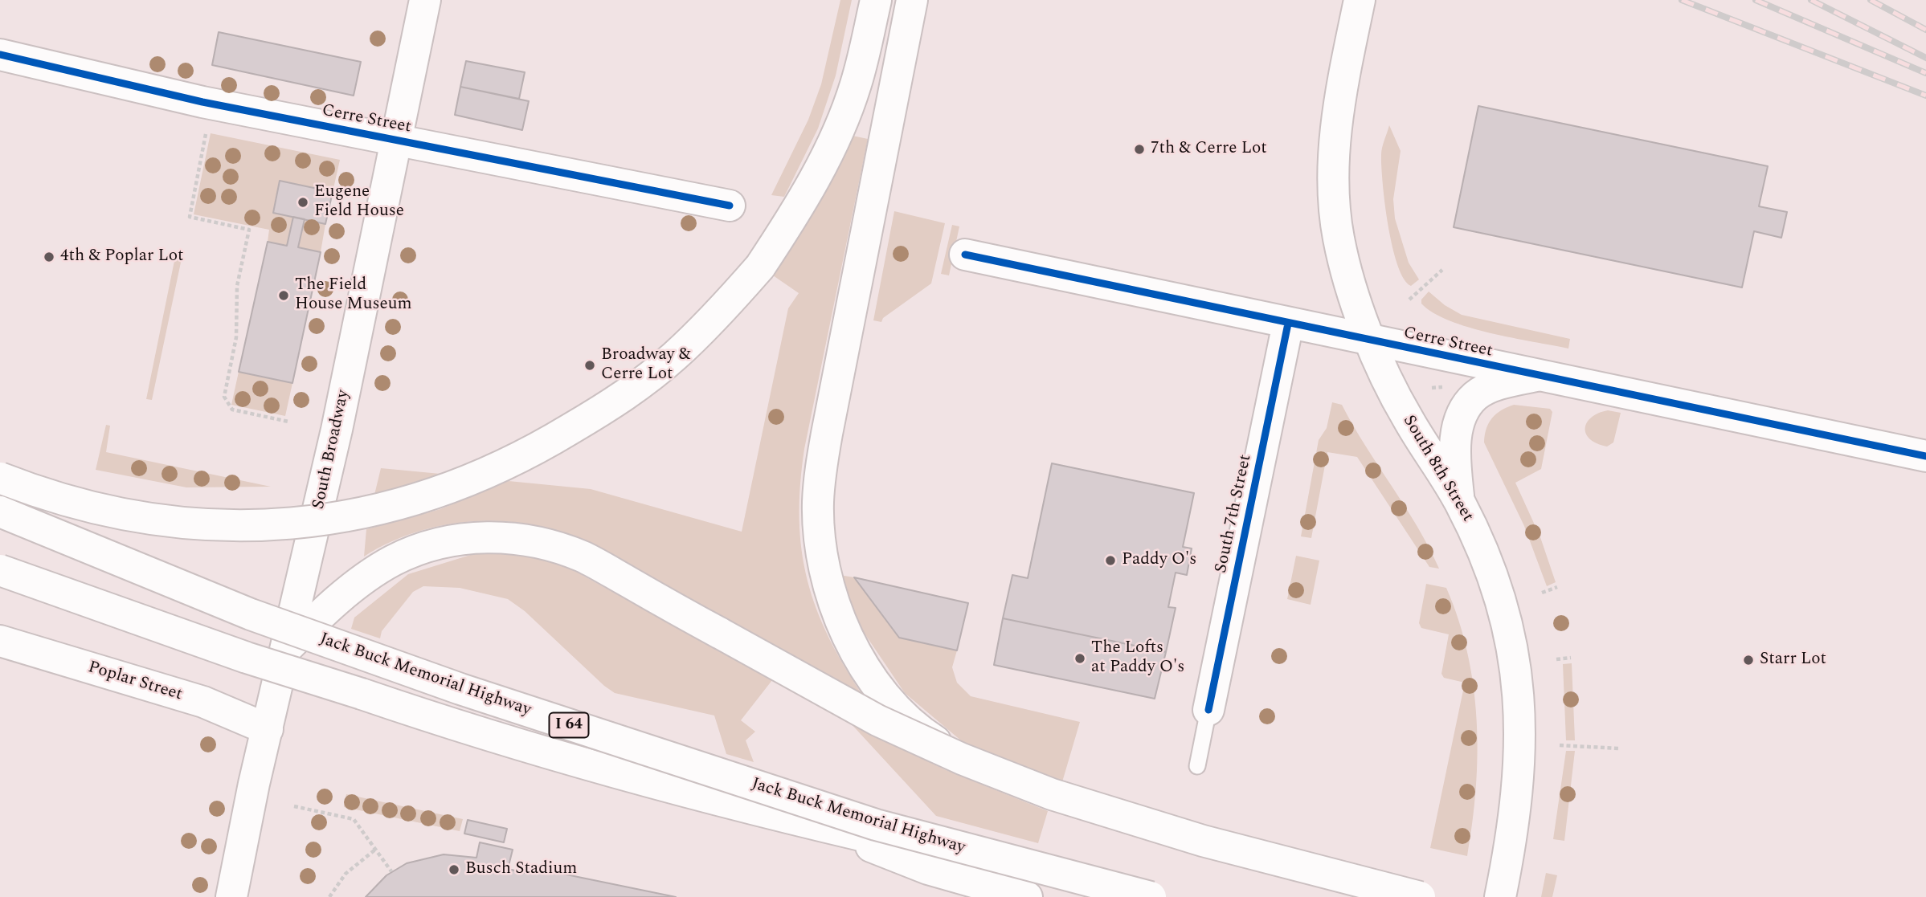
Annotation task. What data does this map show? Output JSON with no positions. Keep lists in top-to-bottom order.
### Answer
{
  "streets": {
    "main road": [
      "Cerre Street",
      "South Broadway",
      "South 8th Street",
      "South 7th Street",
      "Jack Buck Memorial Highway",
      "Poplar Street",
      "I 64"
    ]
  },
  "crossings": [
    ["Cerre Street", "South Broadway"],
    ["Cerre Street", "South 8th Street"],
    ["Cerre Street", "South 7th Street"],
    ["South Broadway", "Jack Buck Memorial Highway"],
    ["South Broadway", "Poplar Street"]
  ],
  "places": [
    "7th & Cerre Lot",
    "Eugene Field House",
    "4th & Poplar Lot",
    "The Field House Museum",
    "Broadway & Cerre Lot",
    "Paddy O's",
    "The Lofts at Paddy O's",
    "Starr Lot",
    "Busch Stadium"
  ]
}
